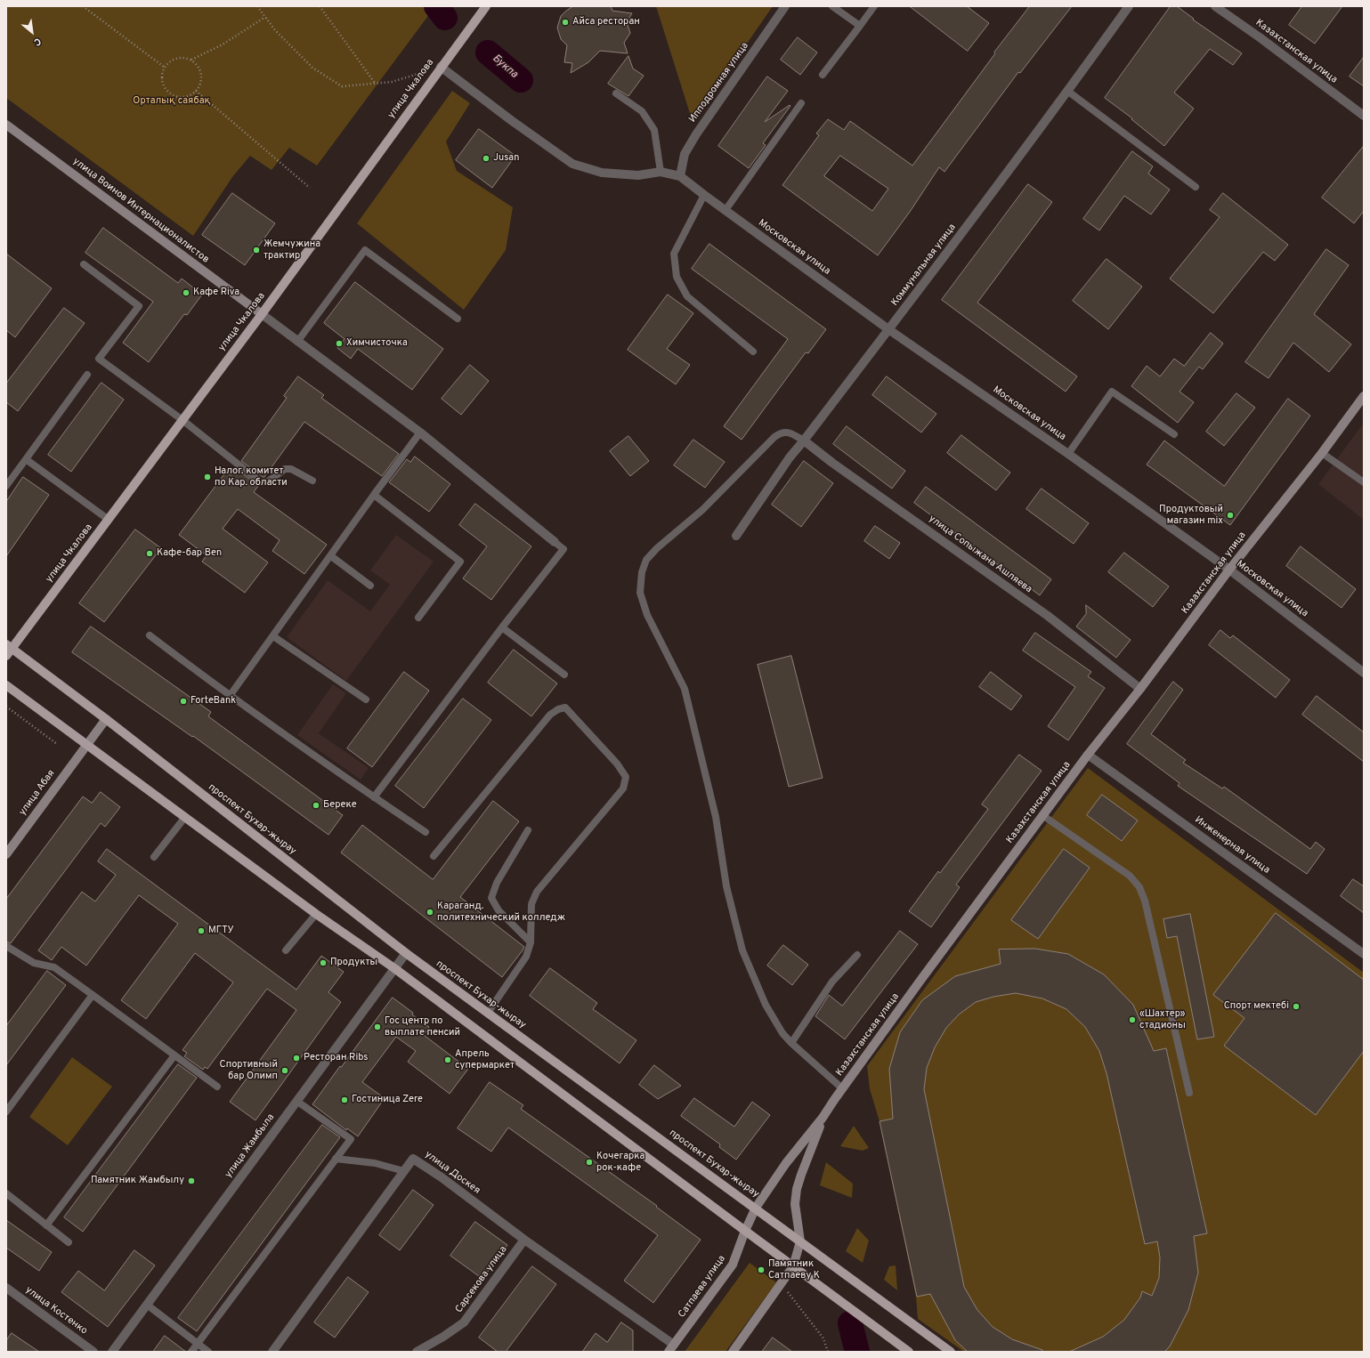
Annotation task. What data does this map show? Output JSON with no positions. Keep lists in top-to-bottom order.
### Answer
{
  "streets": {
    "main road": [
      "Казахстанская улица",
      "улица Чкалова",
      "улица Воинов Интернационалистов",
      "улица Абая",
      "проспект Бухар-жырау",
      "Сатпаева улица"
    ],
    "street": [
      "Ипподромная улица",
      "Московская улица",
      "Коммунальная улица",
      "улица Сопыжана Ашляева",
      "Инженерная улица",
      "улица Жамбыла",
      "улица Доскея",
      "Сарсекова улица",
      "улица Костенко"
    ]
  },
  "crossings": [
    ["Казахстанская улица", "Московская улица"],
    ["Казахстанская улица", "улица Сопыжана Ашляева"],
    ["Казахстанская улица", "проспект Бухар-жырау"],
    ["Казахстанская улица", "Инженерная улица"],
    ["Казахстанская улица", "Сатпаева улица"],
    ["Ипподромная улица", "Московская улица"],
    ["улица Чкалова", "улица Воинов Интернационалистов"],
    ["улица Чкалова", "проспект Бухар-жырау"],
    ["Московская улица", "Коммунальная улица"],
    ["Коммунальная улица", "улица Сопыжана Ашляева"],
    ["улица Абая", "проспект Бухар-жырау"],
    ["проспект Бухар-жырау", "улица Жамбыла"],
    ["улица Доскея", "Сарсекова улица"],
    ["улица Доскея", "Сатпаева улица"]
  ],
  "water": ["Букпа"],
  "parks": ["Орталық саябақ"],
  "places": [
    "Айса ресторан",
    "Jusan",
    "Жемчужина трактир",
    "Кафе Riva",
    "Химчисточка",
    "Налог. комитет по Кар. области",
    "Продуктовый магазин mix",
    "Кафе-бар Ben",
    "ForteBank",
    "Береке",
    "Караганд. политехнический колледж",
    "МГТУ",
    "Продукты",
    "Спорт мектебі",
    "«Шахтер» стадионы",
    "Гос центр по выплате пенсий",
    "Ресторан Ribs",
    "Апрель супермаркет",
    "Спортивный бар Олимп",
    "Гостиница Zere",
    "Кочегарка рок-кафе",
    "Памятник Жамбылу",
    "Памятник Сатпаеву К"
  ],
  "north": "bottom right"
}
